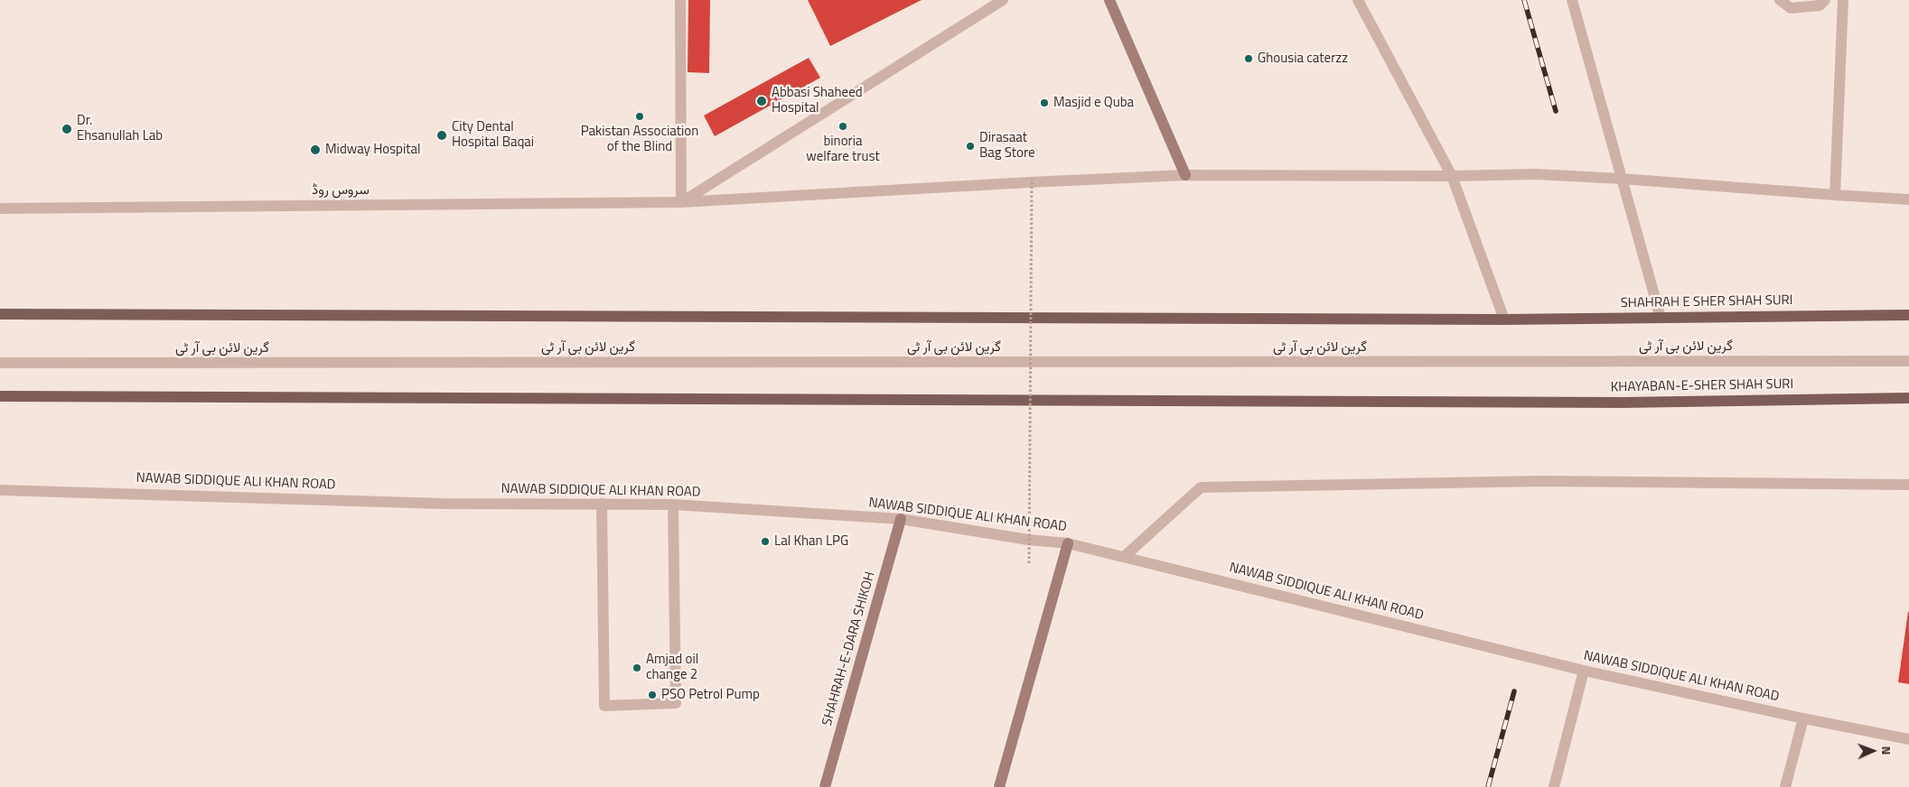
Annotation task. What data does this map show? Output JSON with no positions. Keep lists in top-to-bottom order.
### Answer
{
  "streets": {
    "main road": ["SHAHRAH E SHER SHAH SURI", "KHAYABAN-E-SHER SHAH SURI"],
    "street": [
      "سروس روڈ",
      "گرین لائن بی آر ٹی",
      "NAWAB SIDDIQUE ALI KHAN ROAD",
      "SHAHRAH-E-DARA SHIKOH"
    ]
  },
  "crossings": [
    ["NAWAB SIDDIQUE ALI KHAN ROAD", "SHAHRAH-E-DARA SHIKOH"]
  ],
  "places": [
    "Ghousia caterzz",
    "Abbasi Shaheed Hospital",
    "Masjid e Quba",
    "Pakistan Association of the Blind",
    "binoria welfare trust",
    "Dr. Ehsanullah Lab",
    "City Dental Hospital Baqai",
    "Dirasaat Bag Store",
    "Midway Hospital",
    "Lal Khan LPG",
    "Amjad oil change 2",
    "PSO Petrol Pump"
  ],
  "north": "right"
}
